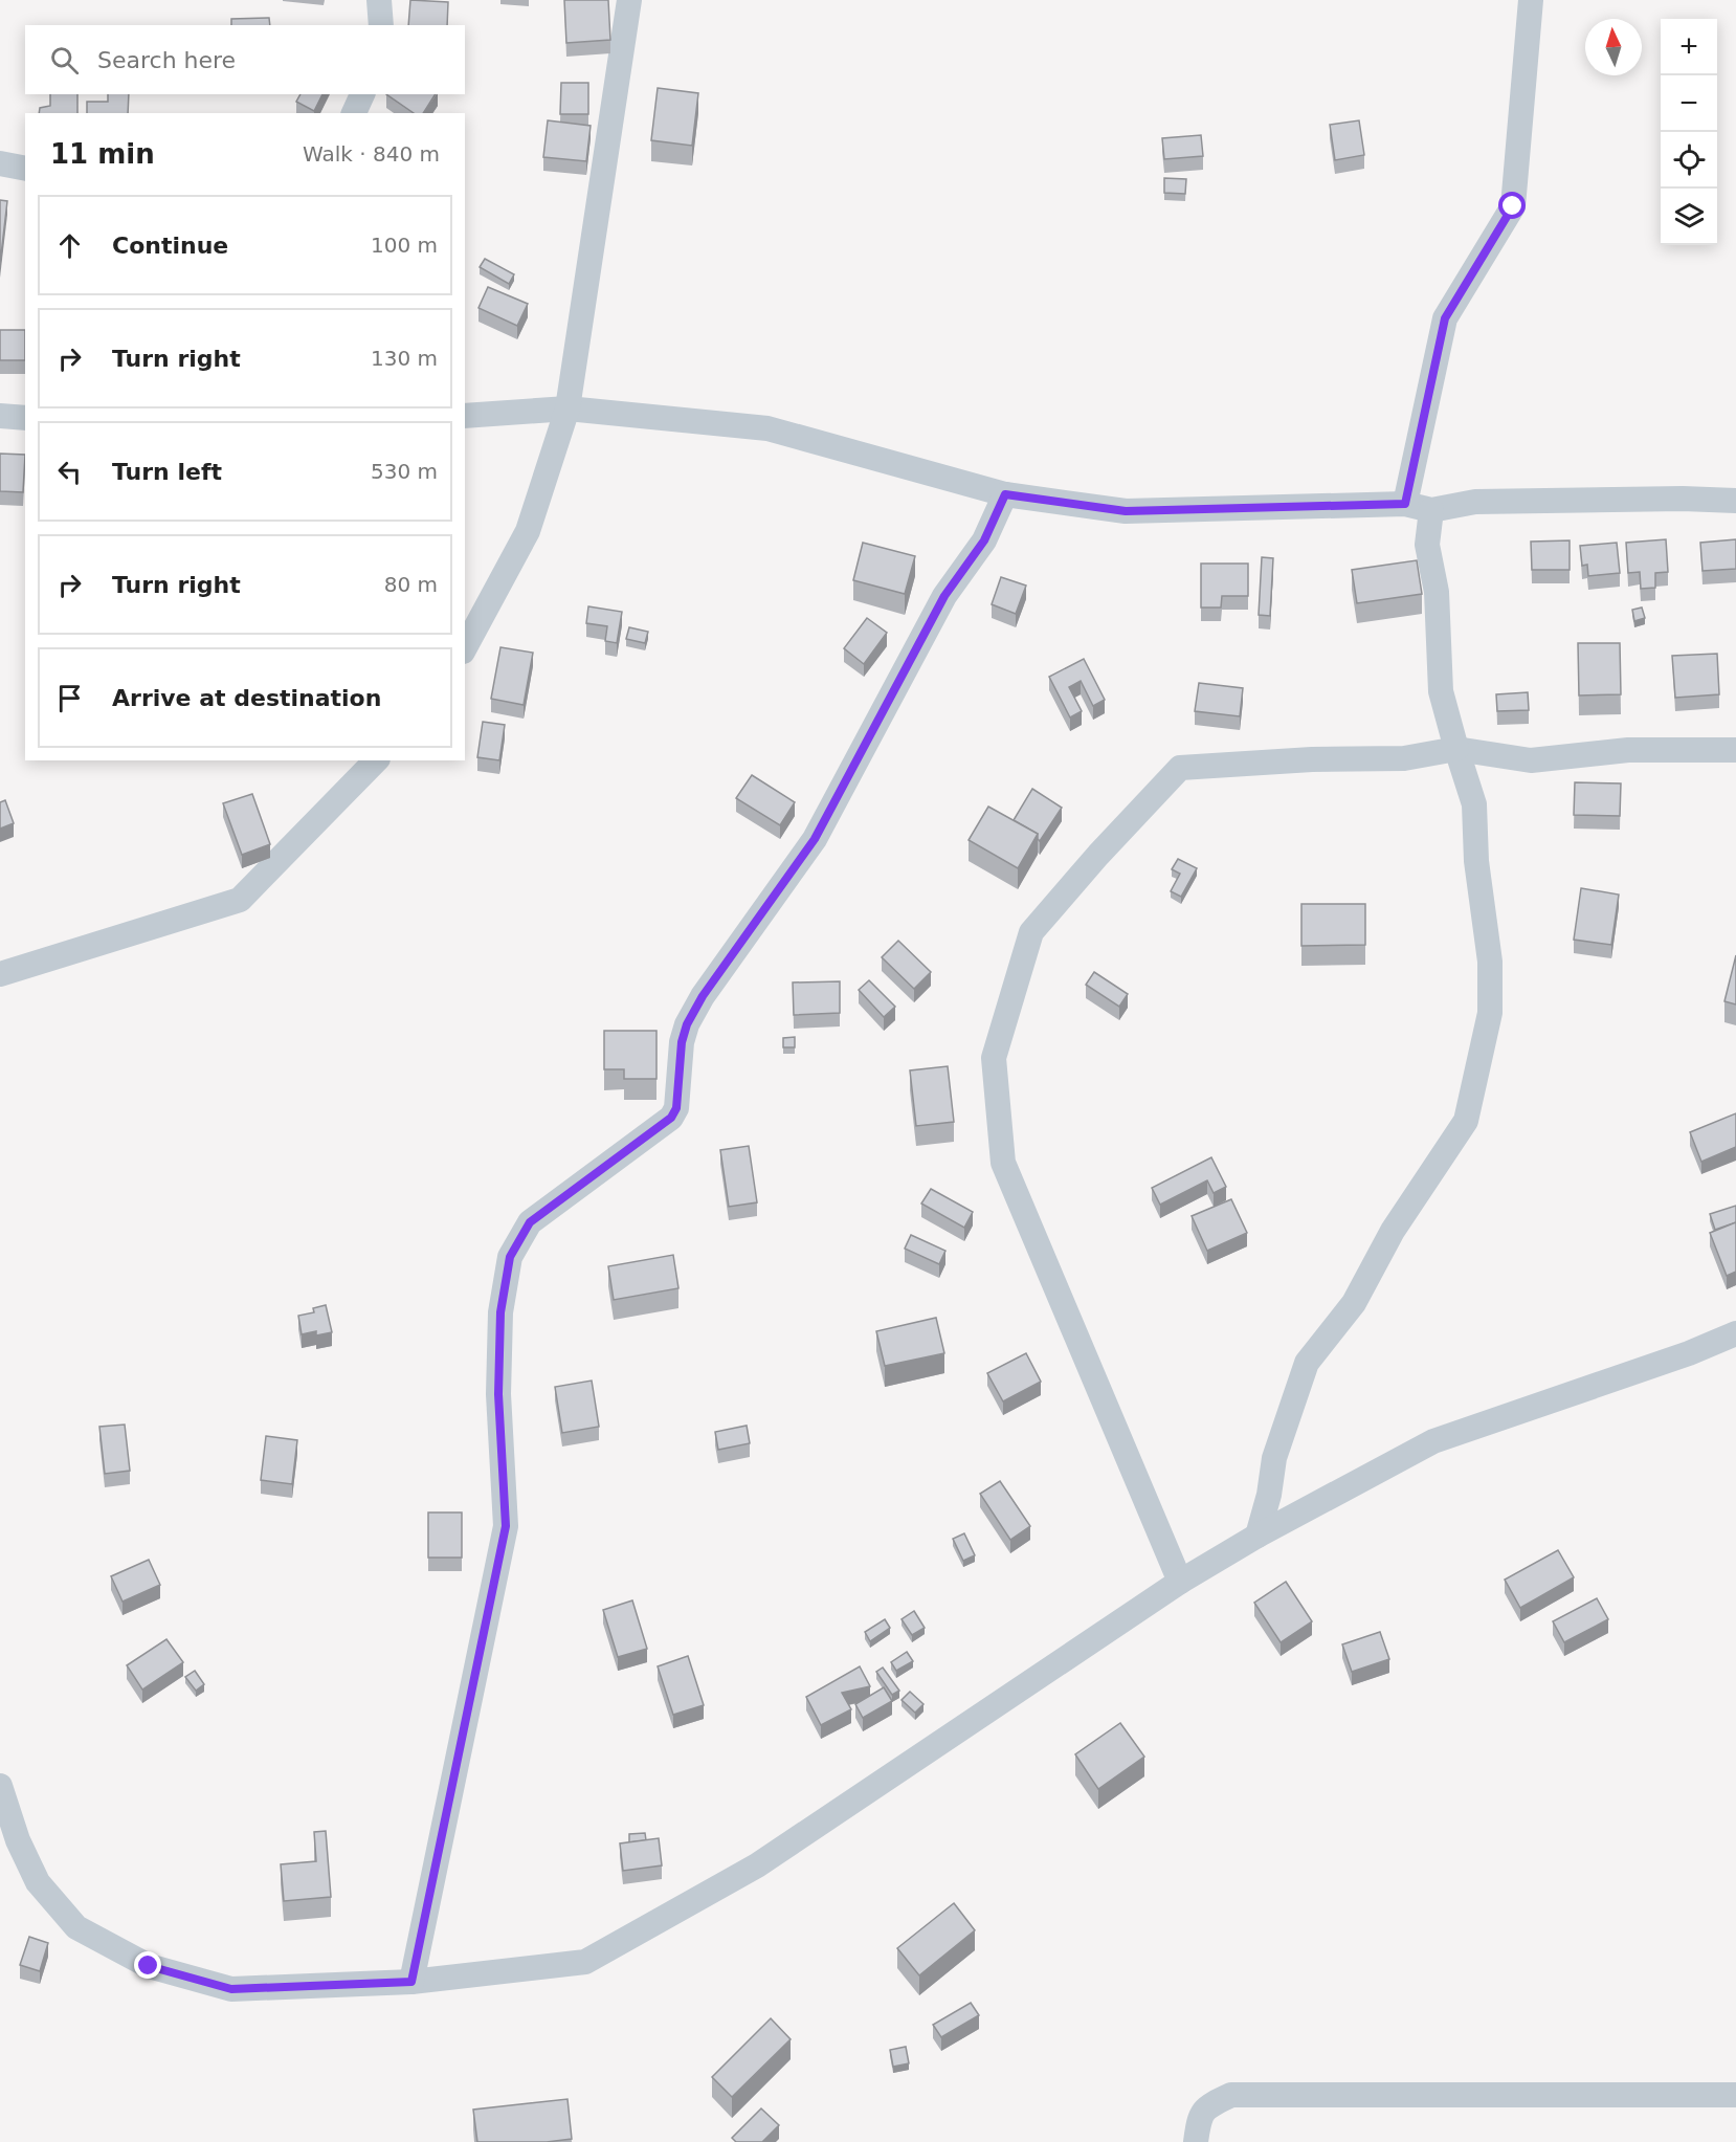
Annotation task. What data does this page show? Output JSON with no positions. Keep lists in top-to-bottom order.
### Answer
{
  "north": "top",
  "page": {
    "map_buttons": ["+", "−"],
    "search": "Search here",
    "heading": ["11 min", "Walk · 840 m"],
    "list": [
      ["Continue", "100 m"],
      ["Turn right", "130 m"],
      ["Turn left", "530 m"],
      ["Turn right", "80 m"],
      "Arrive at destination"
    ]
  }
}
